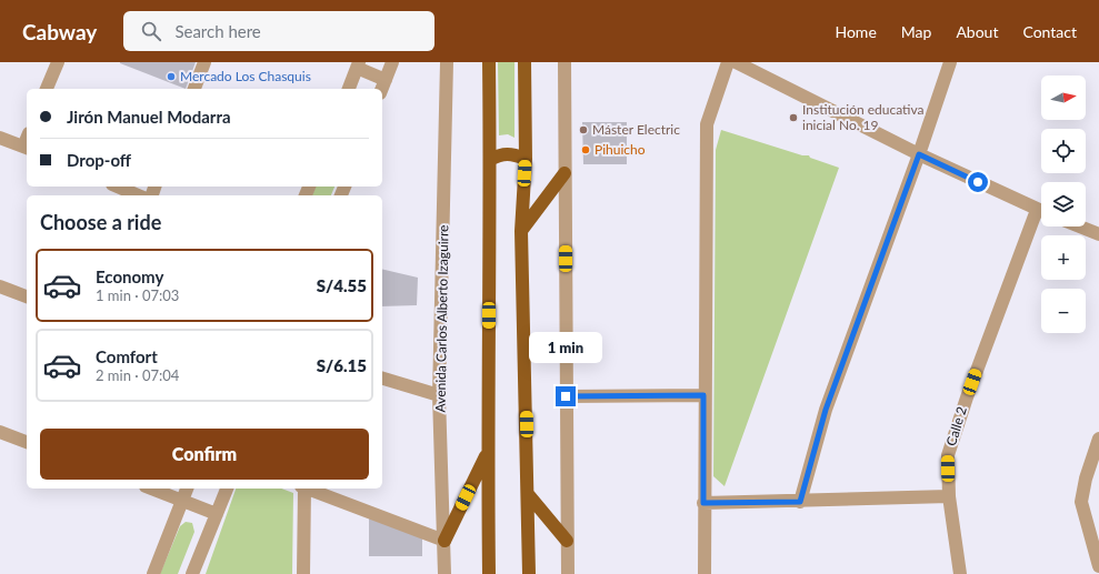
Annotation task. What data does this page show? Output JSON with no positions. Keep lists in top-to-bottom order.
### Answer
{
  "streets": {
    "street": ["Avenida Carlos Alberto Izaguirre", "Calle 2"]
  },
  "places": [
    "Mercado Los Chasquis",
    "Institución educativa inicial No. 19",
    "Máster Electric",
    "Pihuicho"
  ],
  "north": "right",
  "page": {
    "header": "Cabway",
    "search": "Search here",
    "nav": [
      "Home",
      "Map",
      "About",
      "Contact"
    ],
    "map_buttons": ["+", "−"],
    "banner": ["Jirón Manuel Modarra", "Drop-off"],
    "heading": "Choose a ride",
    "list": [
      {
        "name": "Economy",
        "note": "1 min · 07:03",
        "value": "S/4.55"
      },
      {
        "name": "Comfort",
        "note": "2 min · 07:04",
        "value": "S/6.15"
      }
    ],
    "bubble": "1 min",
    "buttons": "Confirm"
  }
}
